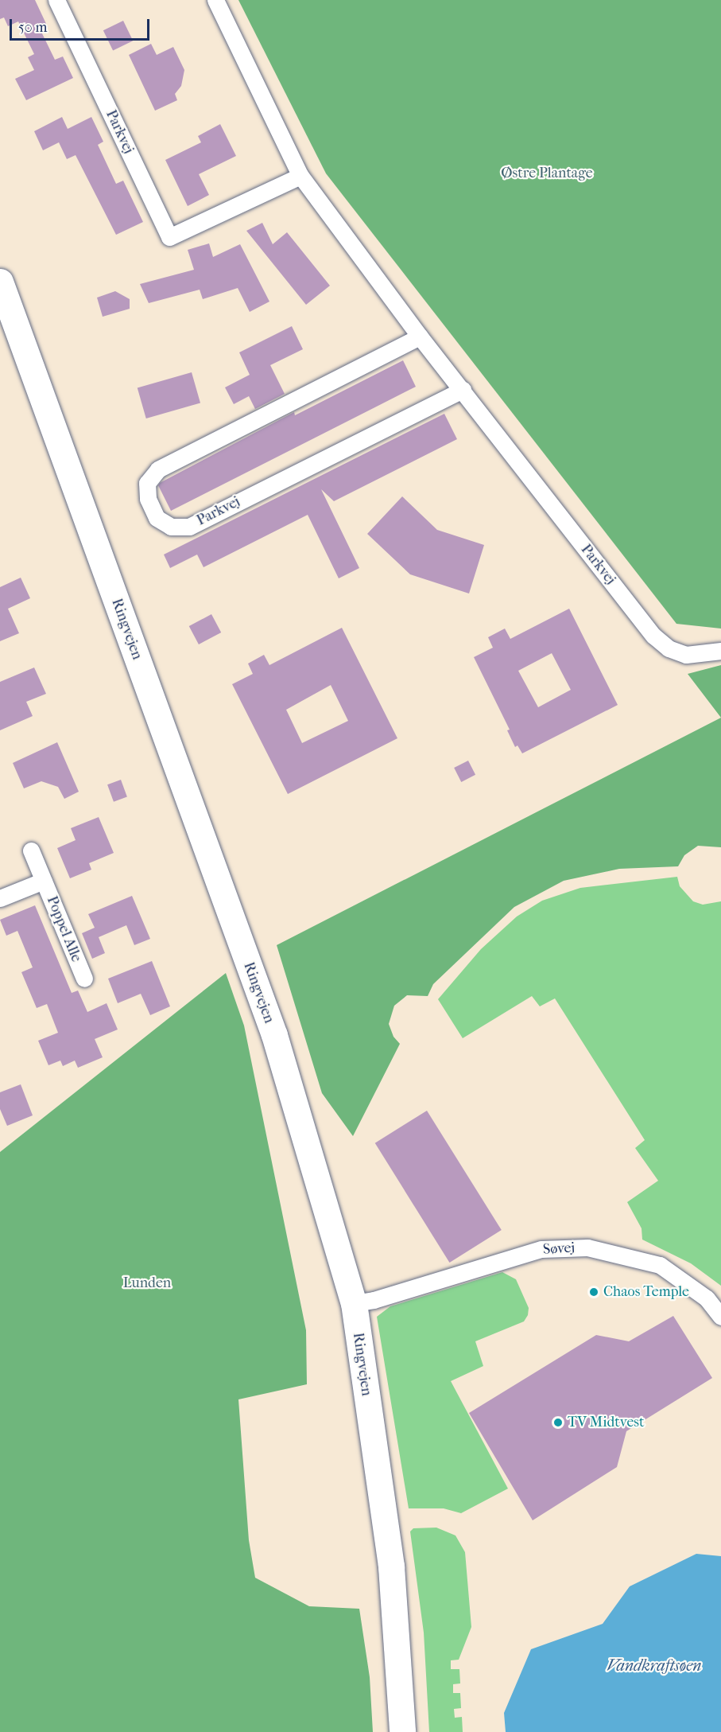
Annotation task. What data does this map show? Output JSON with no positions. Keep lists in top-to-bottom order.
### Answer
{
  "streets": {
    "main road": ["Ringvejen"],
    "street": ["Parkvej", "Poppel Alle", "Søvej"]
  },
  "crossings": [
    ["Ringvejen", "Søvej"]
  ],
  "water": ["Vandkraftsøen"],
  "parks": ["Østre Plantage", "Lunden"],
  "places": ["Chaos Temple", "TV Midtvest"],
  "scale_bar": "50 m"
}
